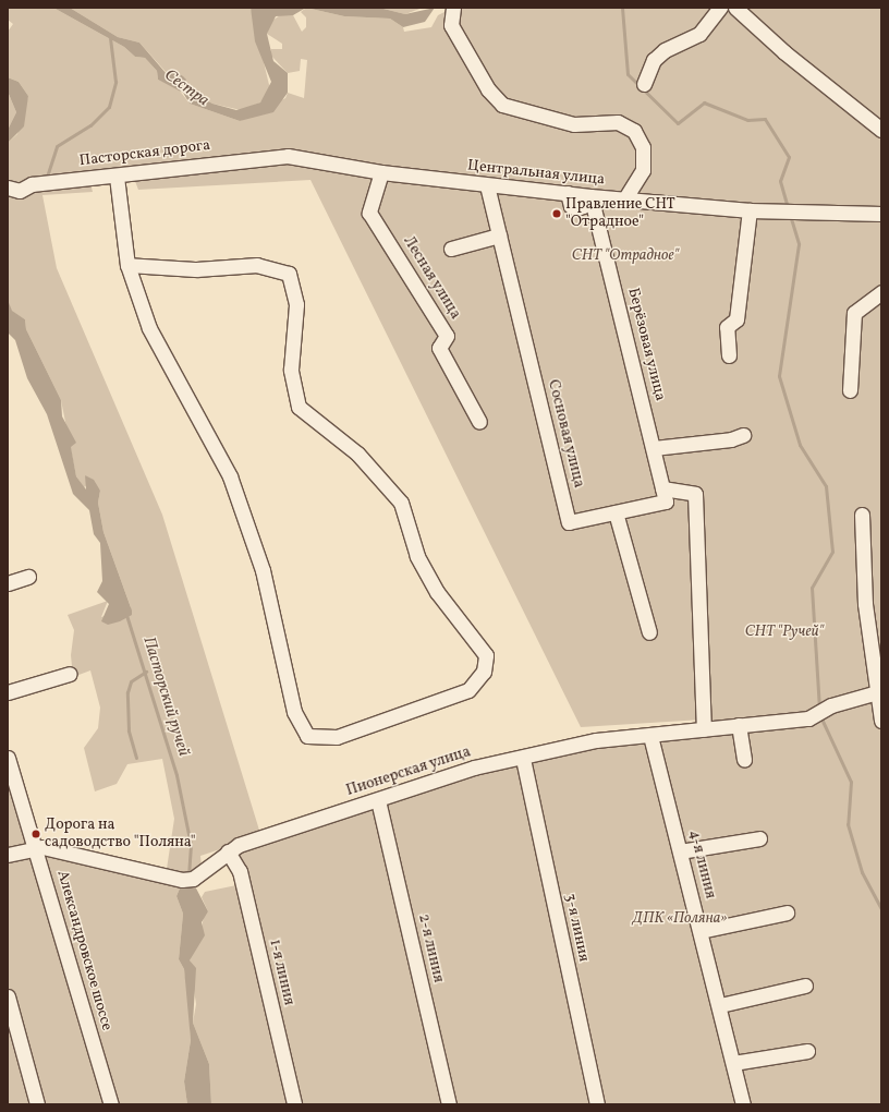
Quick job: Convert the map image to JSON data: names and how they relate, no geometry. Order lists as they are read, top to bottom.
{
  "streets": {
    "street": [
      "Пасторская дорога",
      "Центральная улица",
      "Лесная улица",
      "Берёзовая улица",
      "Сосновая улица",
      "Пионерская улица",
      "4-я линия",
      "3-я линия",
      "2-я линия",
      "Александровское шоссе",
      "1-я линия"
    ]
  },
  "crossings": [
    ["Пасторская дорога", "Центральная улица"],
    ["Центральная улица", "Лесная улица"],
    ["Центральная улица", "Берёзовая улица"],
    ["Центральная улица", "Сосновая улица"],
    ["Пионерская улица", "4-я линия"],
    ["Пионерская улица", "3-я линия"],
    ["Пионерская улица", "2-я линия"],
    ["Пионерская улица", "Александровское шоссе"],
    ["Пионерская улица", "1-я линия"]
  ],
  "water": ["Сестра", "Пасторский ручей"],
  "parks": ["СНТ \"Отрадное\"", "СНТ \"Ручей\"", "ДПК «Поляна»"],
  "places": ["Правление СНТ \"Отрадное\"", "Дорога на садоводство \"Поляна\""]
}
